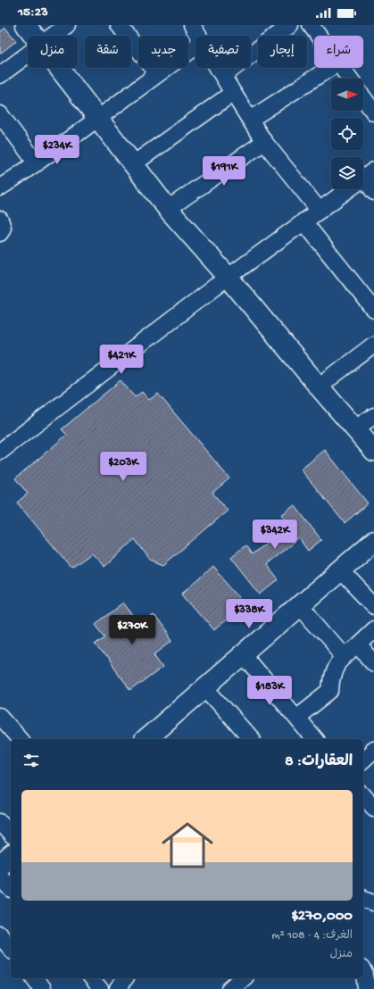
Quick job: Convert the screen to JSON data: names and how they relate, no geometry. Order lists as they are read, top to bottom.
{
  "north": "right",
  "page": {
    "status": "15:23",
    "chip": [
      "شراء",
      "إيجار",
      "تصفية",
      "جديد",
      "شقة",
      "منزل"
    ],
    "price": [
      "$234K",
      "$191K",
      "$421K",
      "$203K",
      "$342K",
      "$338K",
      "$270K",
      "$183K"
    ],
    "heading": "العقارات: 8",
    "list": [
      {
        "name": "$270,000",
        "note": "الغرف: 4 · 108 m² · منزل"
      }
    ]
  }
}
